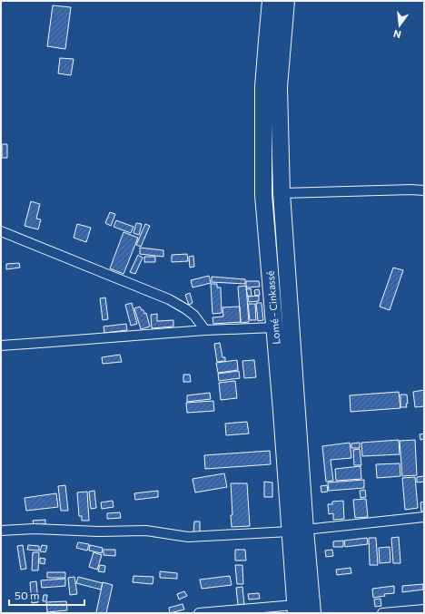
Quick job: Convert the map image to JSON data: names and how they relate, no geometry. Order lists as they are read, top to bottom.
{
  "streets": {
    "highway": ["Lomé - Cinkassé"]
  },
  "scale_bar": "50 m",
  "north": "bottom"
}
